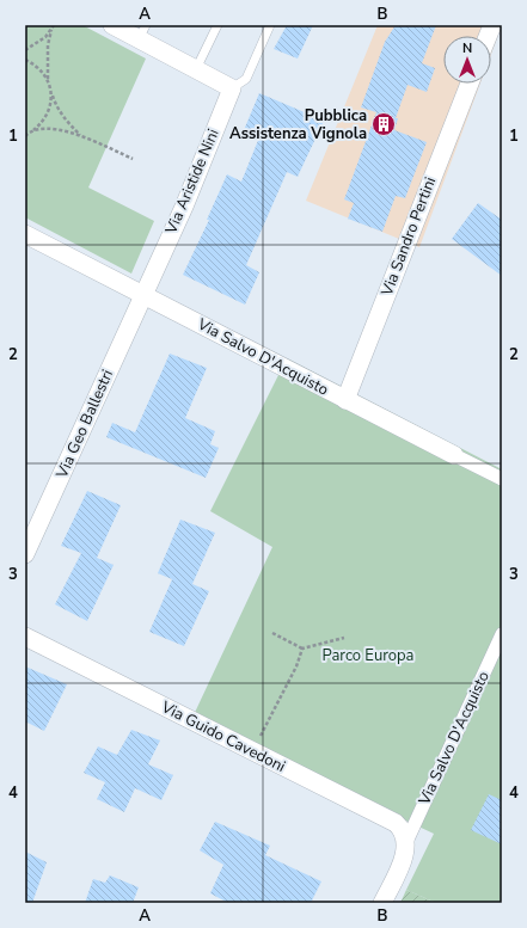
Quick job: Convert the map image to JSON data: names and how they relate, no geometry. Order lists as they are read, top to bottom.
{
  "streets": {
    "street": [
      "Via Aristide Nini",
      "Via Sandro Pertini",
      "Via Salvo D'Acquisto",
      "Via Geo Ballestri",
      "Via Guido Cavedoni"
    ]
  },
  "crossings": [
    ["Via Aristide Nini", "Via Salvo D'Acquisto"],
    ["Via Aristide Nini", "Via Geo Ballestri"],
    ["Via Sandro Pertini", "Via Salvo D'Acquisto"],
    ["Via Salvo D'Acquisto", "Via Geo Ballestri"],
    ["Via Salvo D'Acquisto", "Via Guido Cavedoni"]
  ],
  "parks": ["Parco Europa"],
  "places": {
    "building": ["Pubblica Assistenza Vignola"]
  },
  "north": "top",
  "grid": {
    "columns": ["A", "B"],
    "rows": [
      "1",
      "2",
      "3",
      "4"
    ]
  }
}
